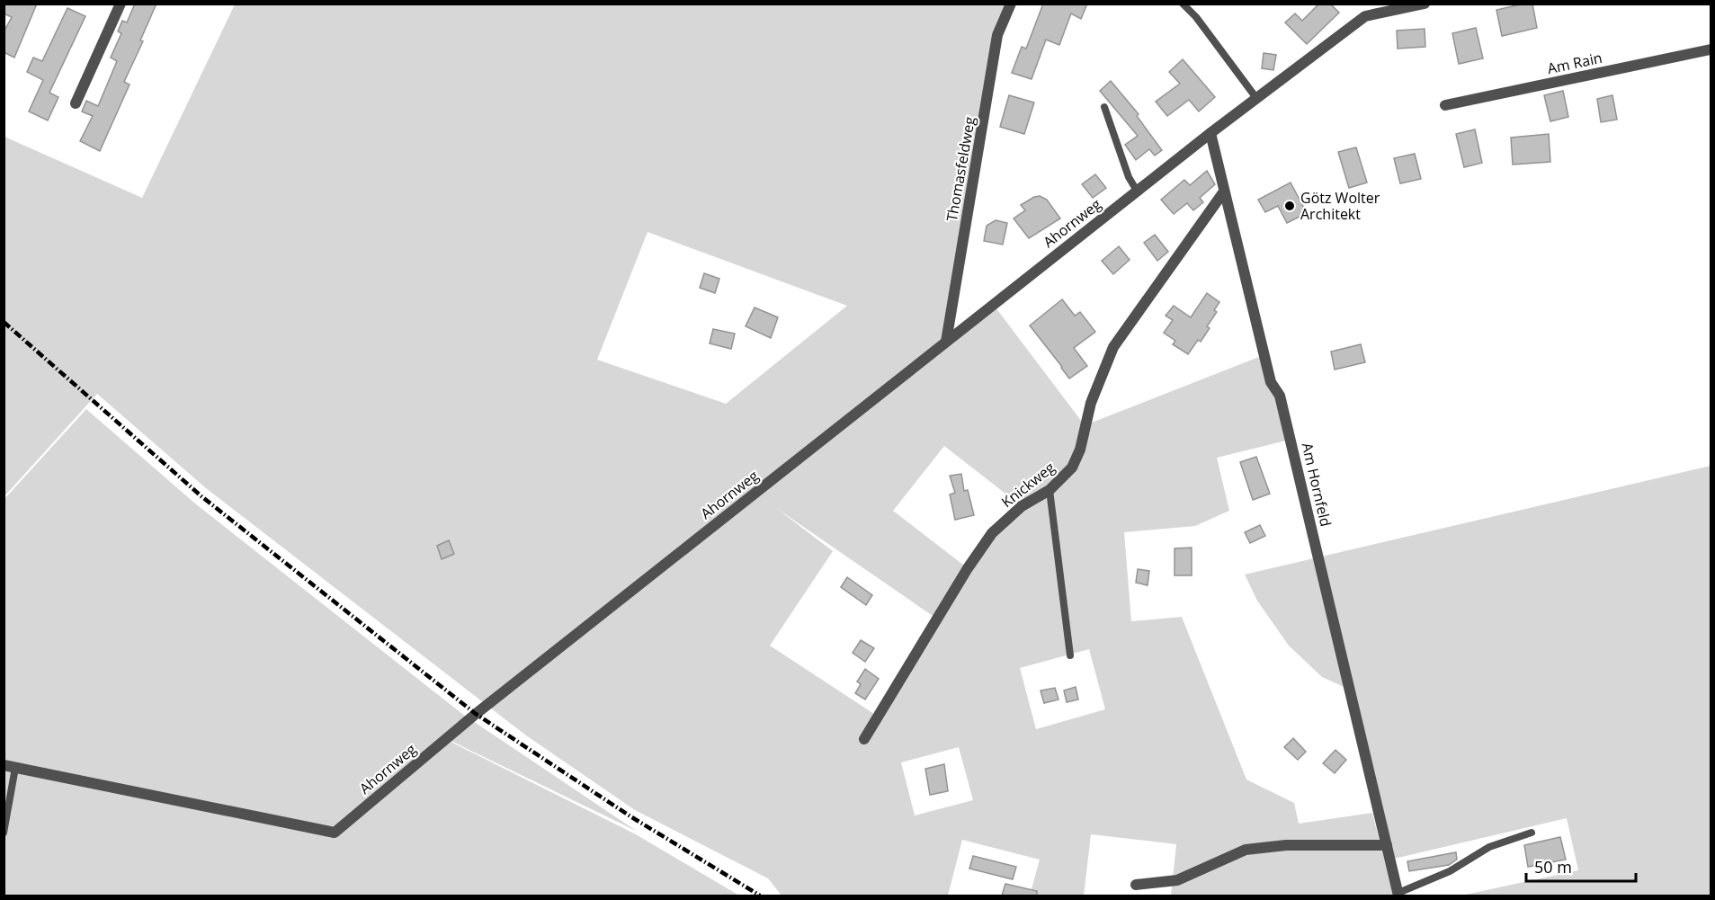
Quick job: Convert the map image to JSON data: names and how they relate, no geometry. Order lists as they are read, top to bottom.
{
  "streets": {
    "street": [
      "Am Rain",
      "Thomasfeldweg",
      "Ahornweg",
      "Knickweg",
      "Am Hornfeld"
    ]
  },
  "crossings": [
    ["Thomasfeldweg", "Ahornweg"],
    ["Ahornweg", "Am Hornfeld"],
    ["Knickweg", "Am Hornfeld"]
  ],
  "places": ["Götz Wolter Architekt"],
  "scale_bar": "50 m"
}
